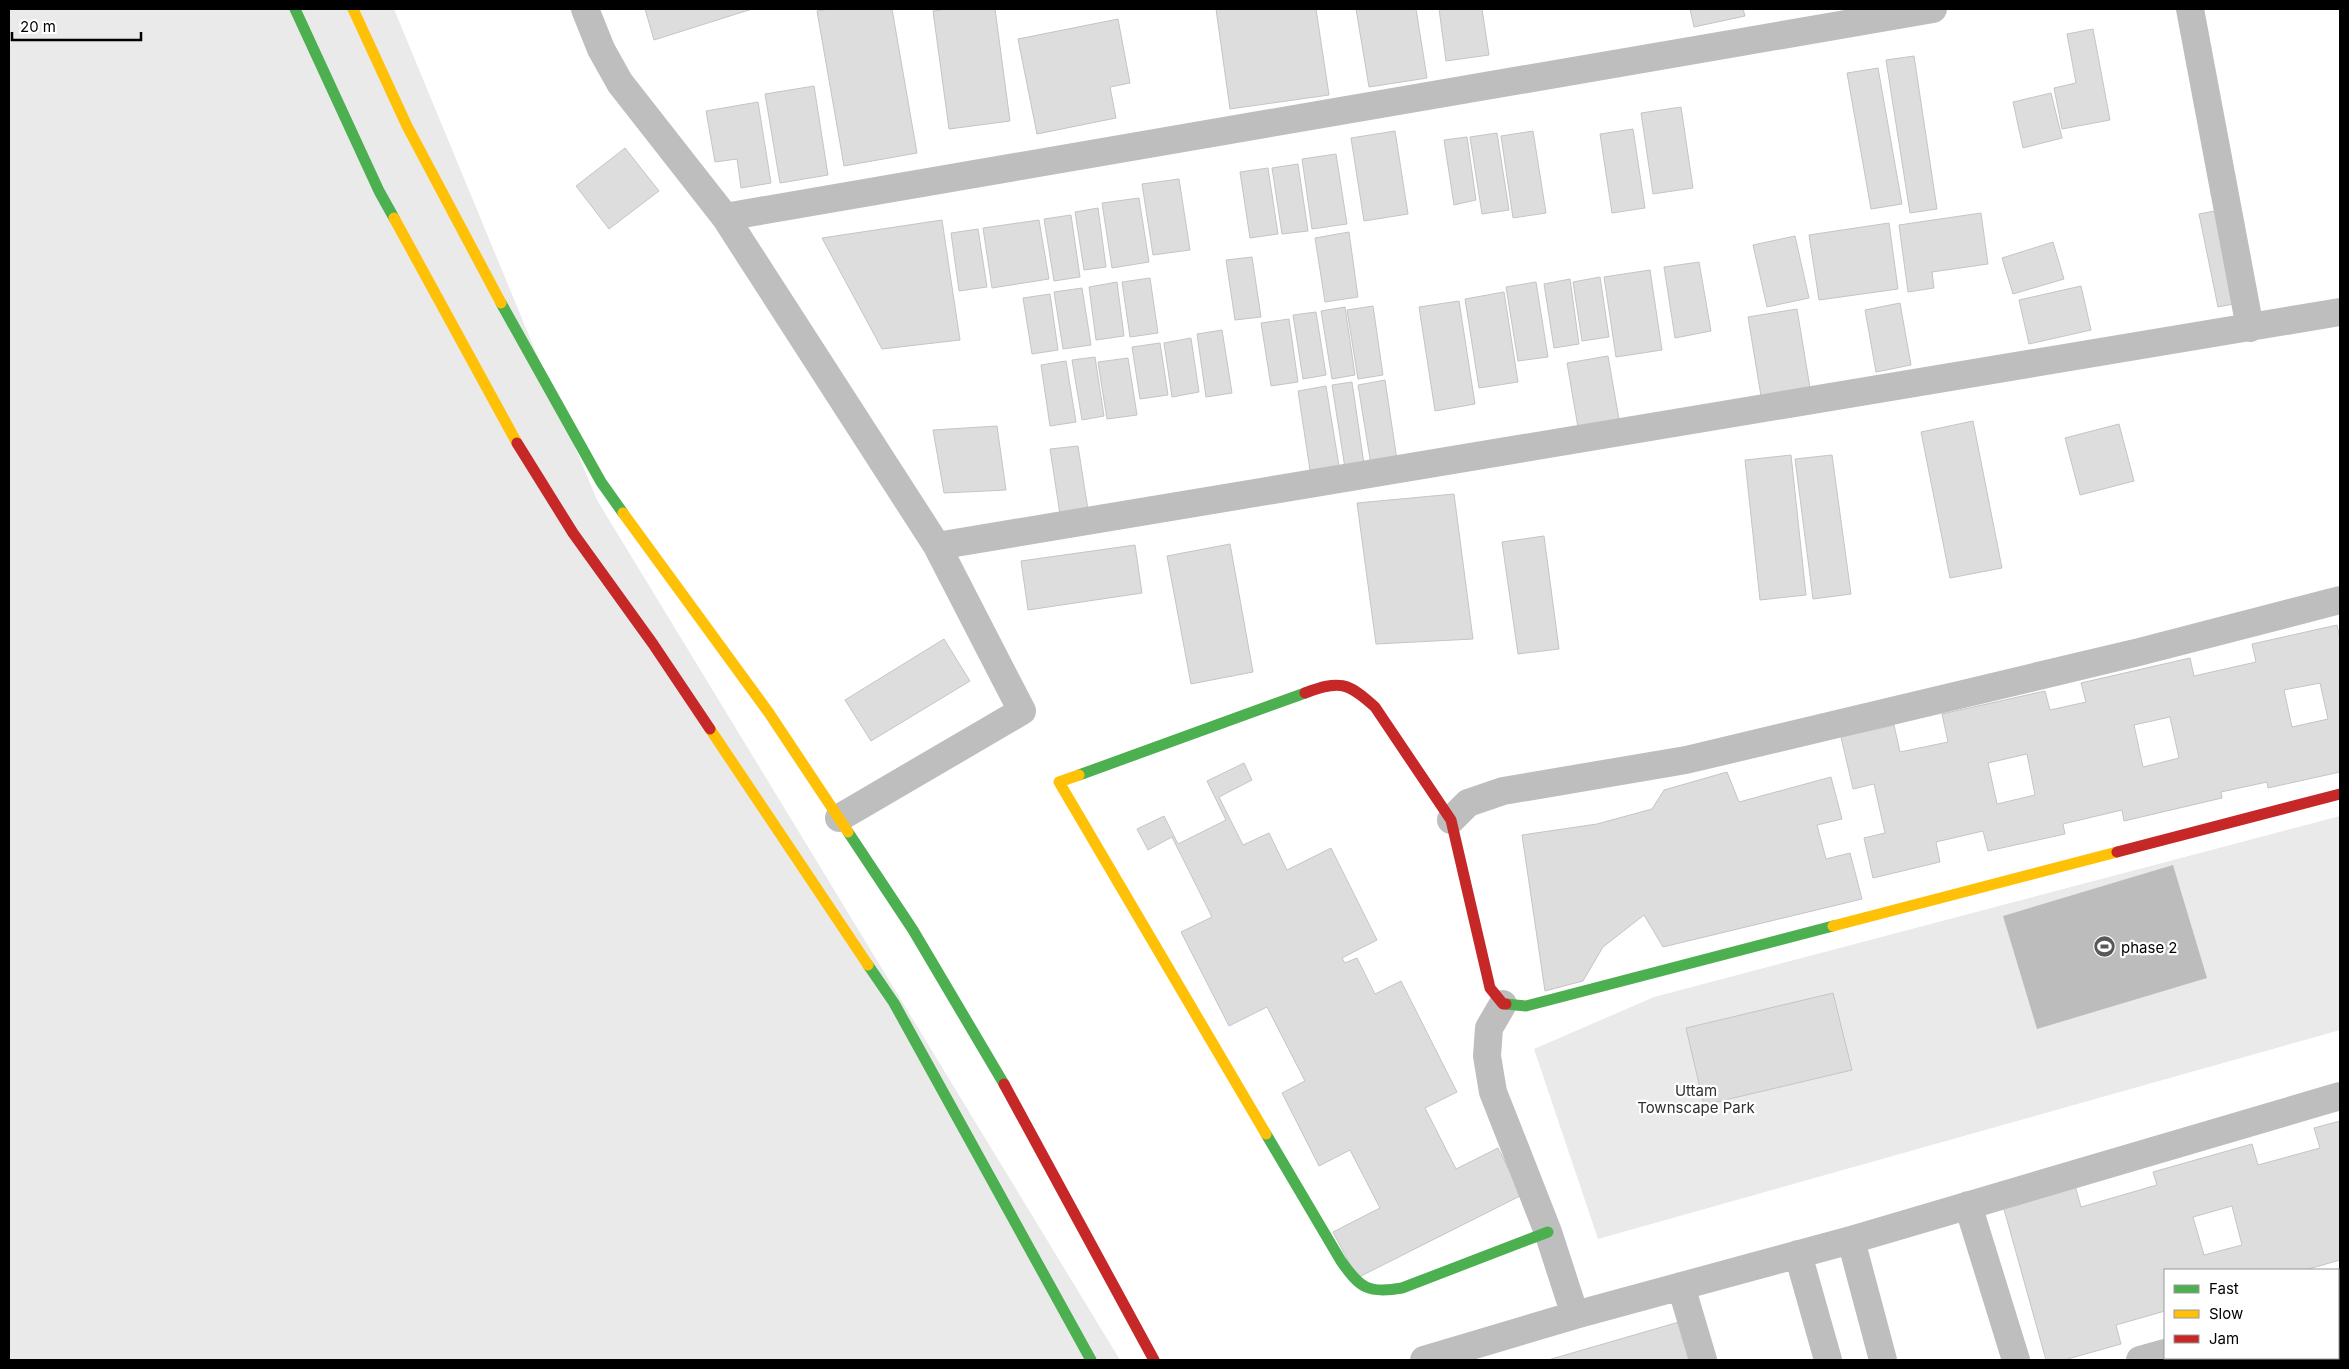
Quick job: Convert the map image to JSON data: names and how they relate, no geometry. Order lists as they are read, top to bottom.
{
  "parks": ["Uttam Townscape Park"],
  "places": {
    "sports": ["phase 2"]
  },
  "legend": ["Fast", "Slow", "Jam"],
  "scale_bar": "20 m"
}
